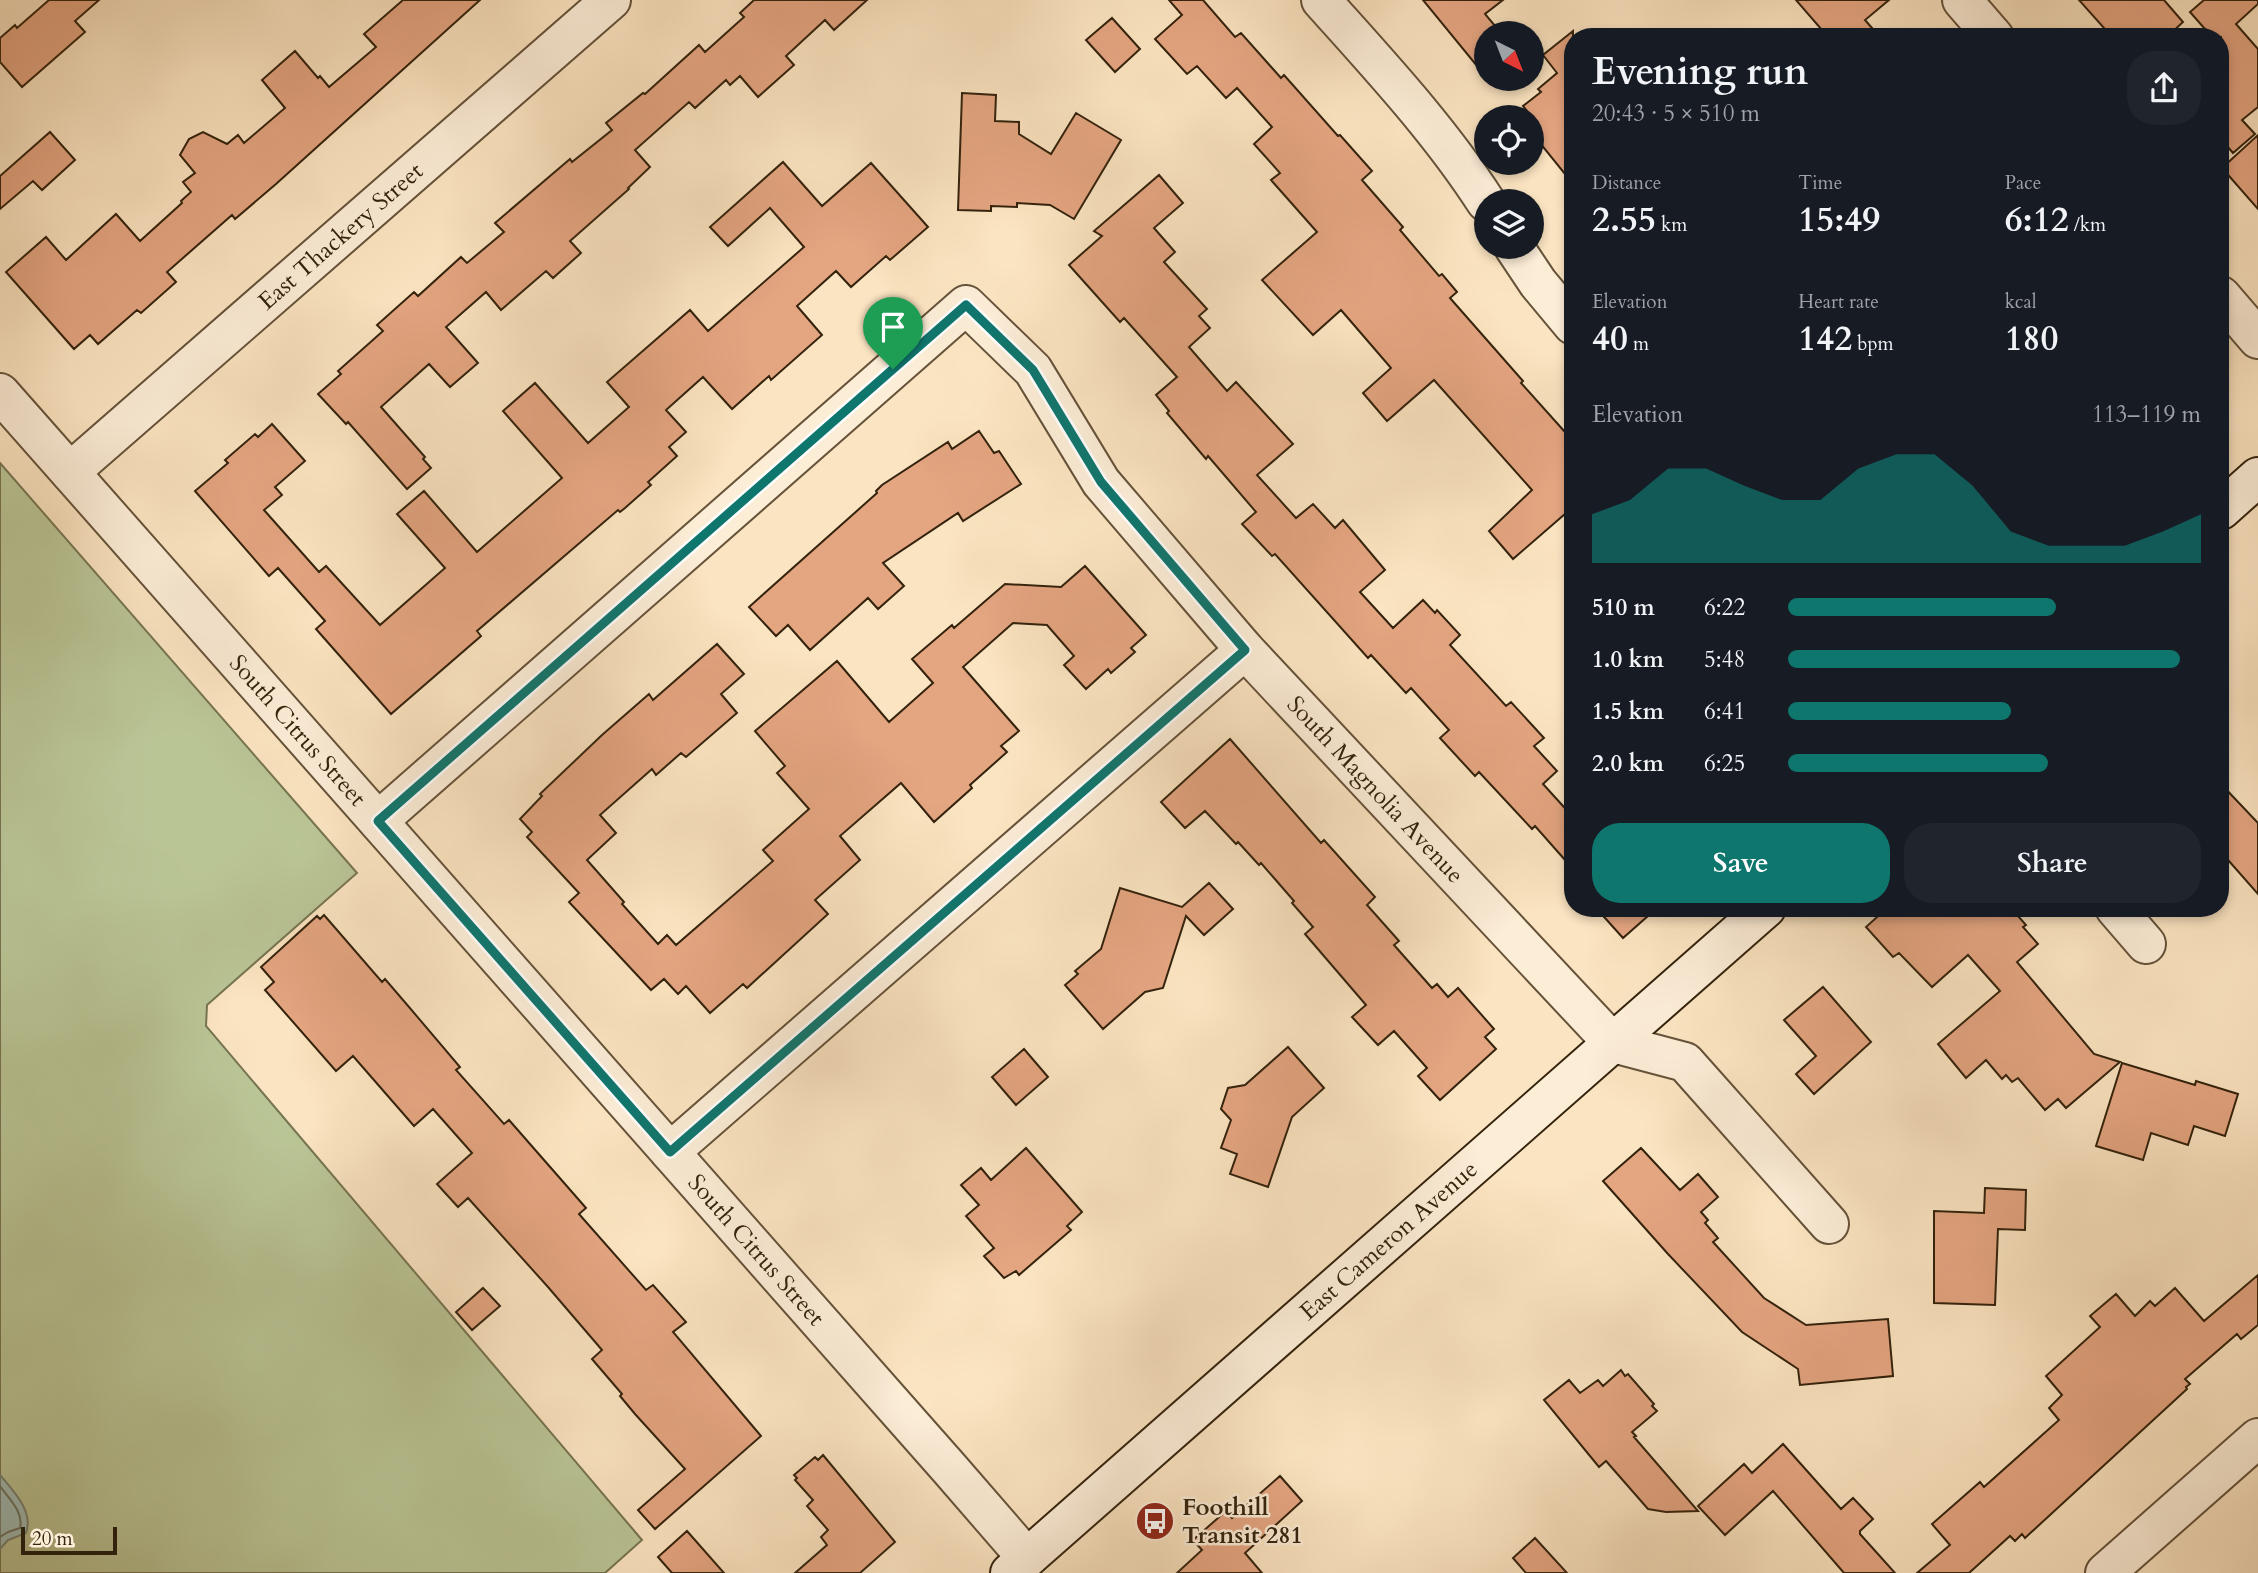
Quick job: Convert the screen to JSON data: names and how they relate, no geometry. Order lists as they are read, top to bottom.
{
  "streets": {
    "street": [
      "East Thackery Street",
      "South Citrus Street",
      "South Magnolia Avenue",
      "East Cameron Avenue"
    ]
  },
  "crossings": [
    ["East Thackery Street", "South Citrus Street"],
    ["South Citrus Street", "South Magnolia Avenue"],
    ["South Citrus Street", "East Cameron Avenue"],
    ["South Magnolia Avenue", "East Cameron Avenue"]
  ],
  "places": {
    "bus stop": ["Foothill Transit 281"]
  },
  "scale_bar": "20 m",
  "north": "bottom right",
  "page": {
    "heading": ["Evening run", "20:43 · 5 × 510 m"],
    "stats": [
      ["Distance", "2.55 km"],
      ["Time", "15:49"],
      ["Pace", "6:12 /km"],
      ["Elevation", "40 m"],
      ["Heart rate", "142 bpm"],
      ["kcal", "180"]
    ],
    "chart": ["Elevation", "113–119 m"],
    "list": [
      {
        "name": "510 m",
        "note": "6:22"
      },
      {
        "name": "1.0 km",
        "note": "5:48"
      },
      {
        "name": "1.5 km",
        "note": "6:41"
      },
      {
        "name": "2.0 km",
        "note": "6:25"
      }
    ],
    "buttons": ["Save", "Share"],
    "scale": "20 m"
  }
}
